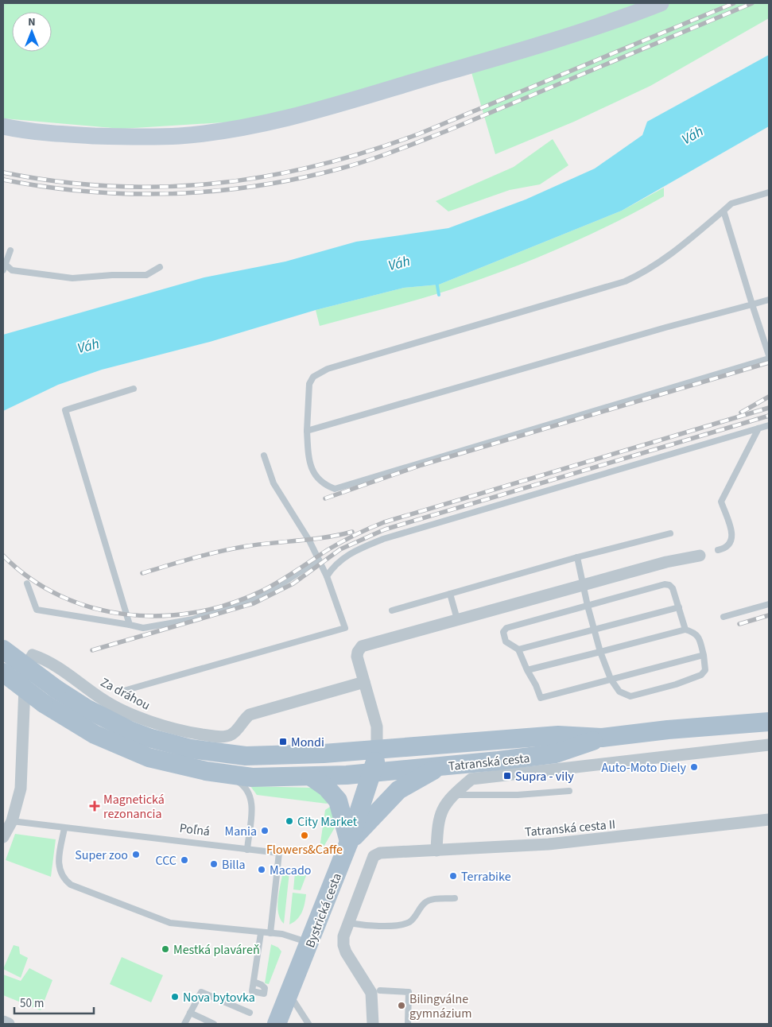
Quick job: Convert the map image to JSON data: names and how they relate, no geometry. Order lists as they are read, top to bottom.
{
  "streets": {
    "main road": ["Tatranská cesta", "Bystrická cesta"],
    "street": ["Za dráhou", "Tatranská cesta II"],
    "lane": ["Poľná"]
  },
  "crossings": [
    ["Za dráhou", "Poľná"],
    ["Tatranská cesta", "Bystrická cesta"]
  ],
  "water": ["Váh"],
  "places": {
    "transit": ["Mondi", "Supra - vily"],
    "other": [
      "Auto-Moto Diely",
      "City Market",
      "Mania",
      "Flowers&Caffe",
      "Super zoo",
      "CCC",
      "Billa",
      "Macado",
      "Terrabike",
      "Mestká plaváreň",
      "Nova bytovka",
      "Bilingválne gymnázium"
    ],
    "health": ["Magnetická rezonancia"]
  },
  "scale_bar": "50 m",
  "north": "top"
}
